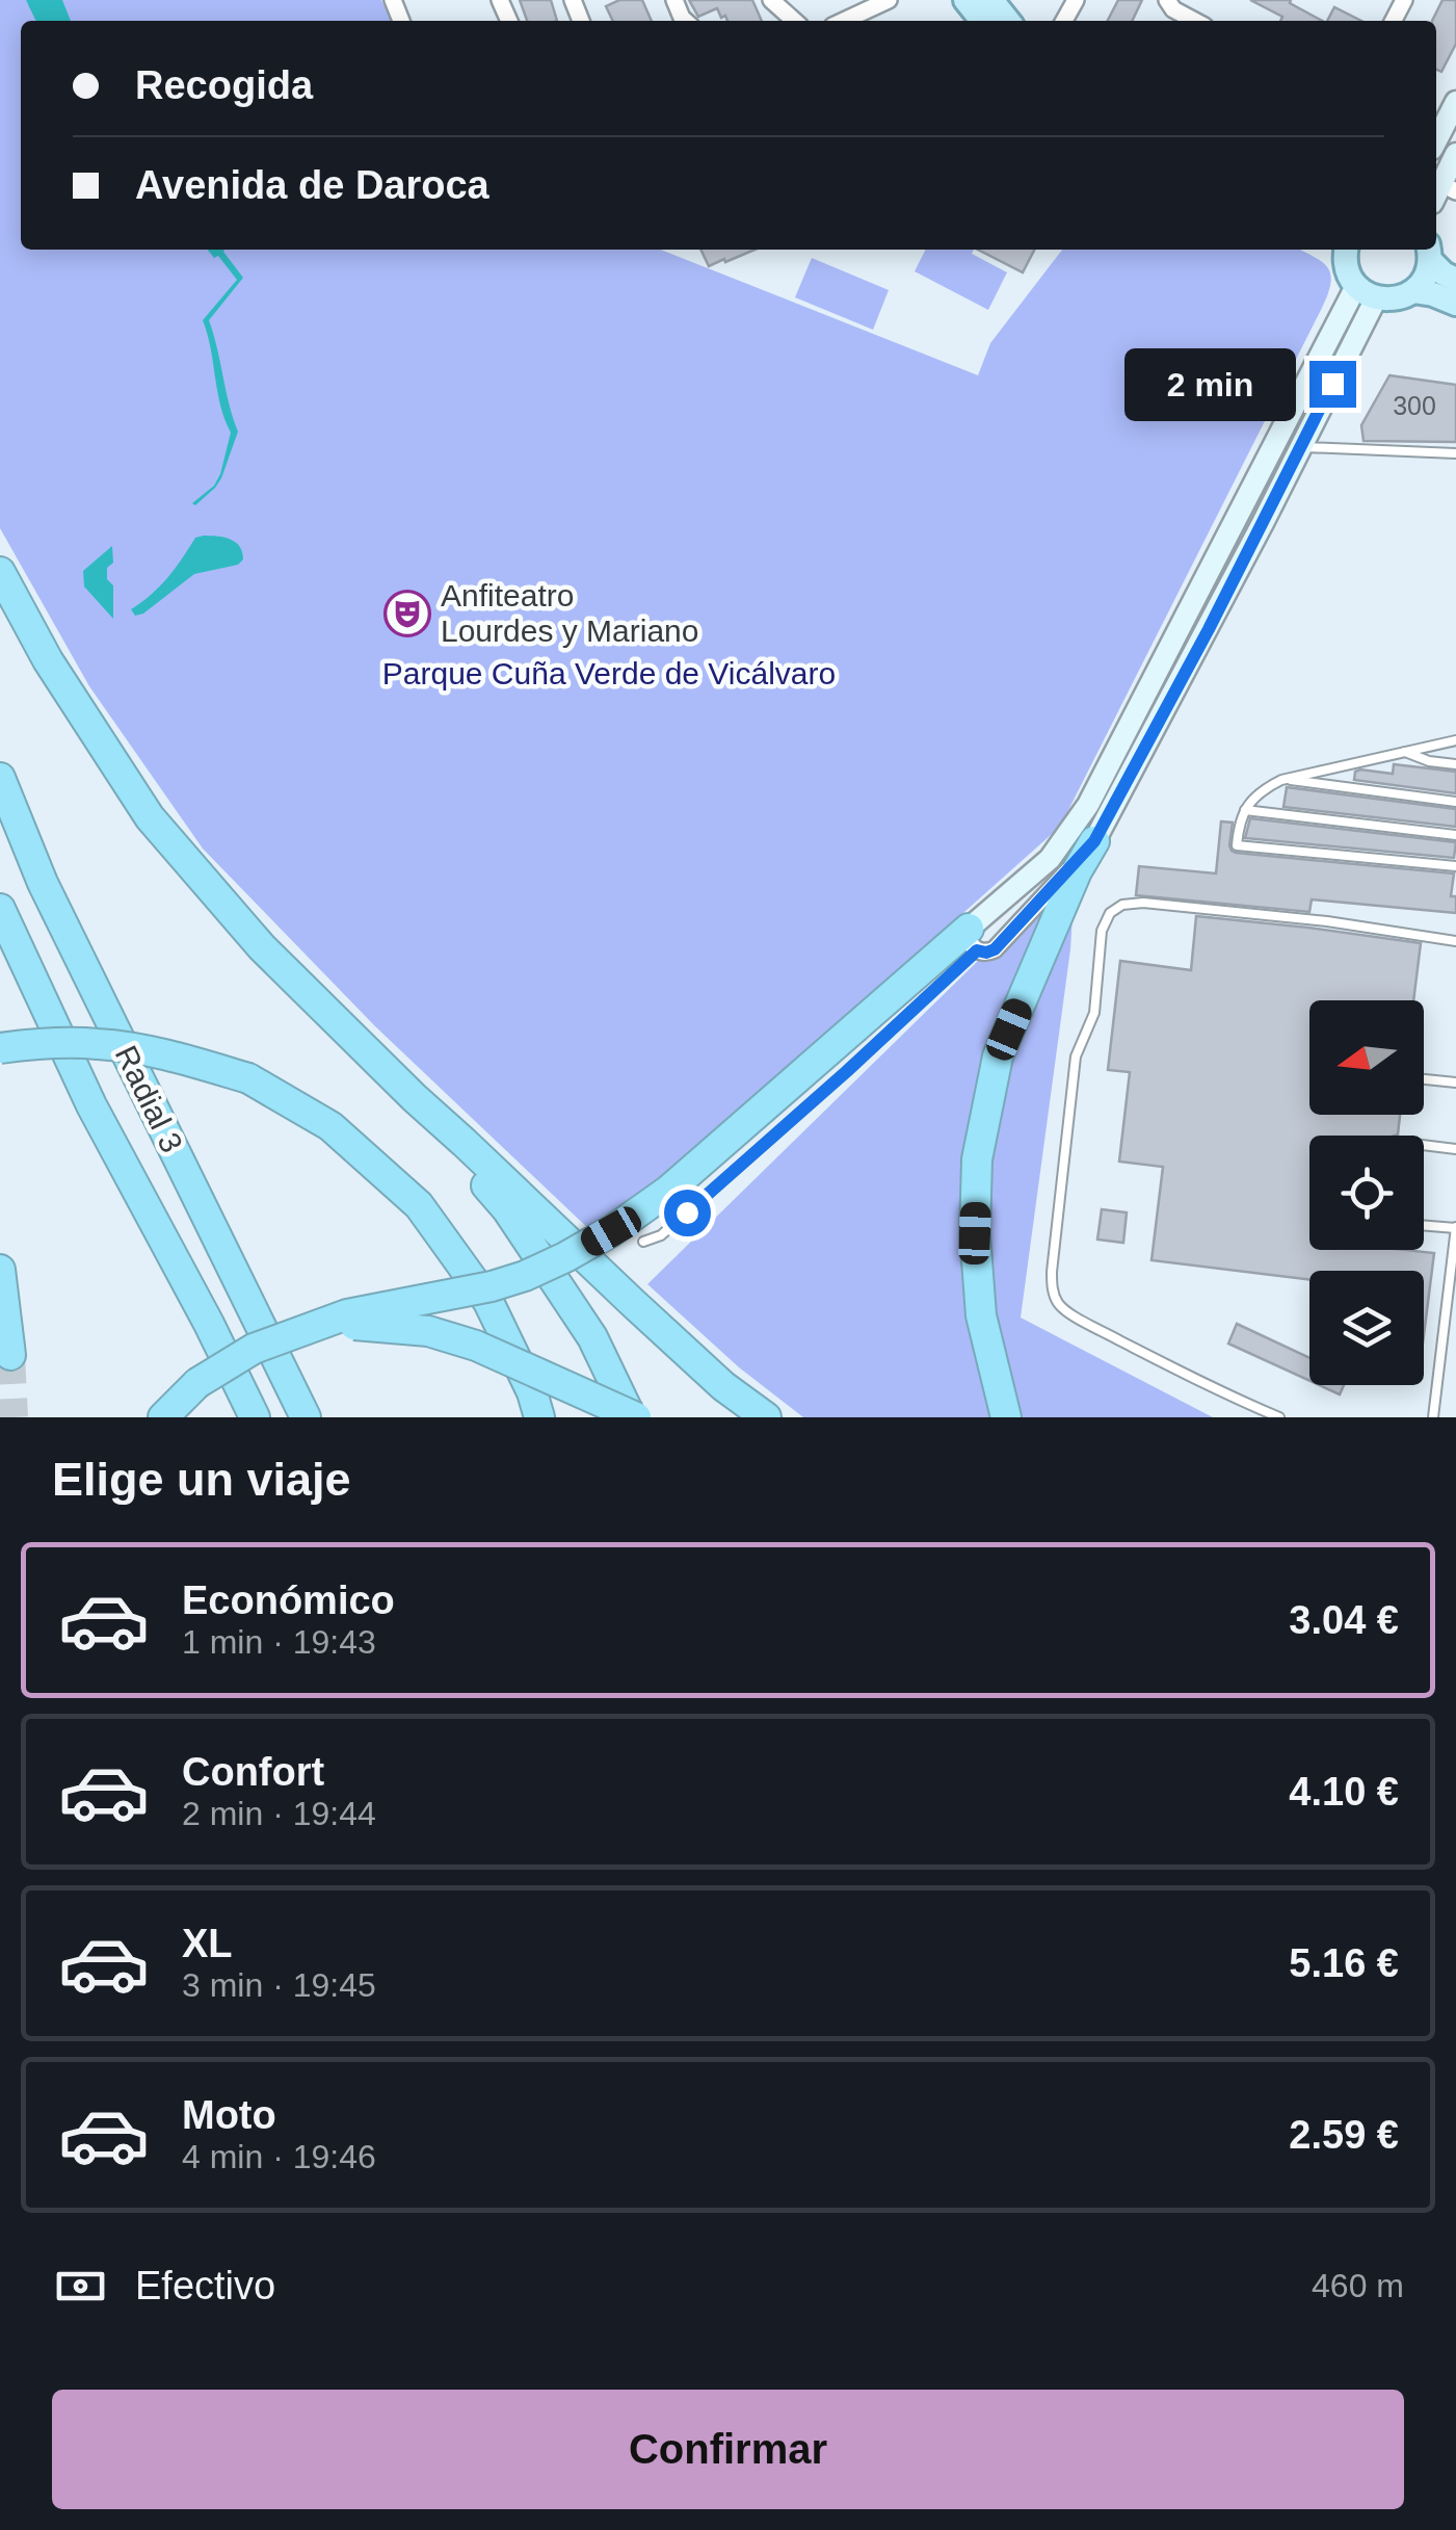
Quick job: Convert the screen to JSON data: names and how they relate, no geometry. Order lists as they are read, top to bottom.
{
  "streets": {
    "highway": ["Radial 3"]
  },
  "parks": ["Parque Cuña Verde de Vicálvaro"],
  "places": {
    "theatre": ["Anfiteatro Lourdes y Mariano"]
  },
  "house_numbers": ["300"],
  "north": "left",
  "page": {
    "banner": ["Recogida", "Avenida de Daroca"],
    "bubble": "2 min",
    "heading": "Elige un viaje",
    "list": [
      {
        "name": "Económico",
        "note": "1 min · 19:43",
        "value": "3.04 €"
      },
      {
        "name": "Confort",
        "note": "2 min · 19:44",
        "value": "4.10 €"
      },
      {
        "name": "XL",
        "note": "3 min · 19:45",
        "value": "5.16 €"
      },
      {
        "name": "Moto",
        "note": "4 min · 19:46",
        "value": "2.59 €"
      }
    ],
    "pay": ["Efectivo", "460 m"],
    "buttons": "Confirmar"
  }
}
